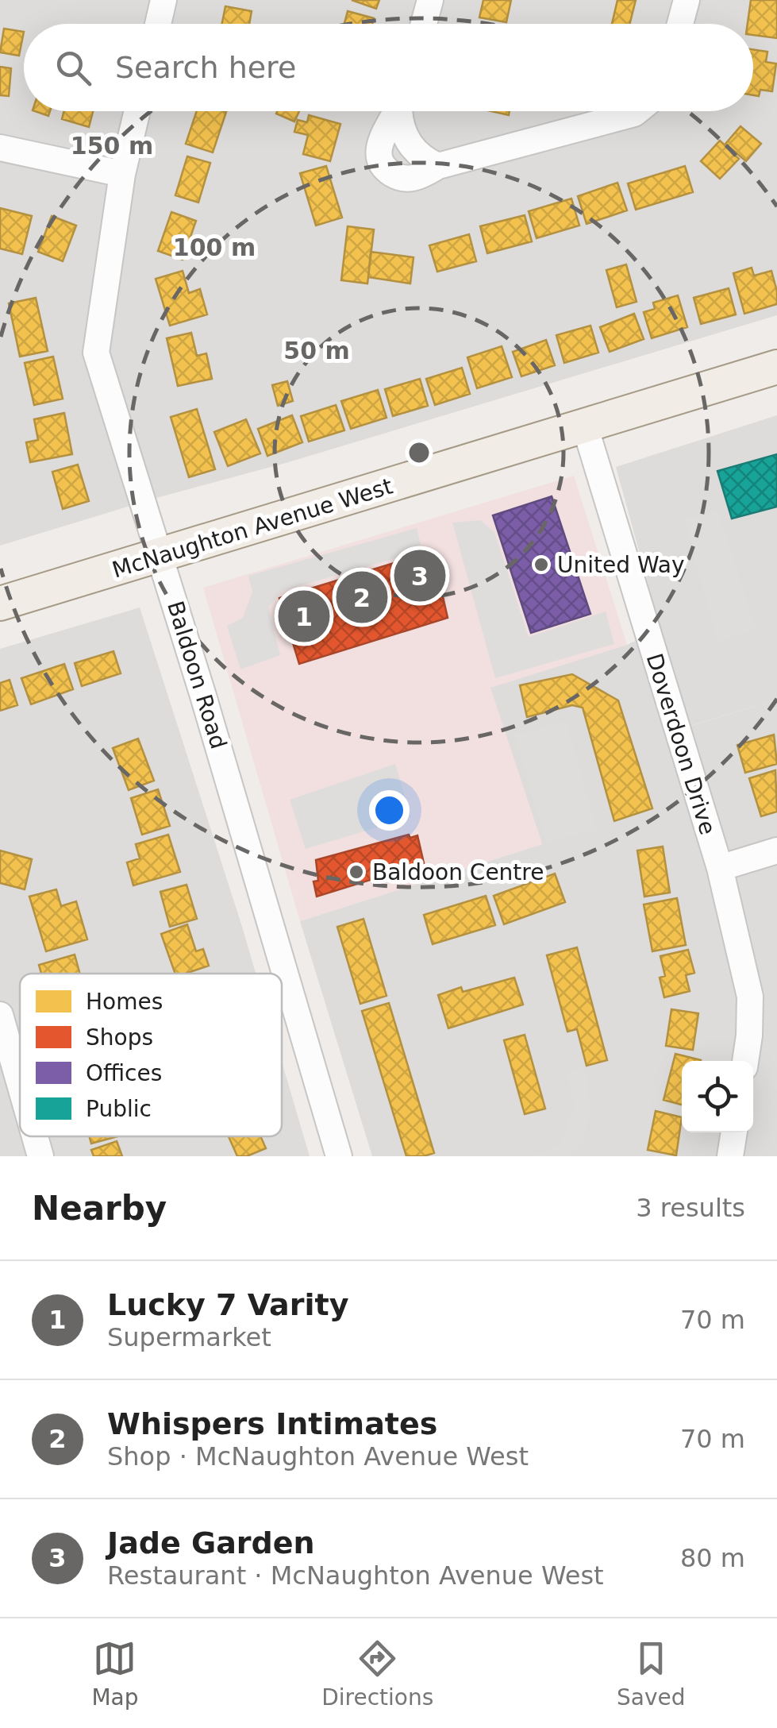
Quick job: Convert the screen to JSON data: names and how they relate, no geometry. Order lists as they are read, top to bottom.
{
  "streets": {
    "main road": ["McNaughton Avenue West"],
    "street": ["Baldoon Road", "Doverdoon Drive"]
  },
  "crossings": [
    ["McNaughton Avenue West", "Baldoon Road"],
    ["McNaughton Avenue West", "Doverdoon Drive"]
  ],
  "places": ["United Way", "Baldoon Centre"],
  "legend": [
    "Homes",
    "Shops",
    "Offices",
    "Public"
  ],
  "page": {
    "search": "Search here",
    "pins": ["3", "2", "1"],
    "heading": ["Nearby", "3 results"],
    "list": [
      {
        "mark": "1",
        "name": "Lucky 7 Varity",
        "note": "Supermarket",
        "value": "70 m"
      },
      {
        "mark": "2",
        "name": "Whispers Intimates",
        "note": "Shop · McNaughton Avenue West",
        "value": "70 m"
      },
      {
        "mark": "3",
        "name": "Jade Garden",
        "note": "Restaurant · McNaughton Avenue West",
        "value": "80 m"
      }
    ],
    "nav": ["Map", "Directions", "Saved"]
  },
  "rings": ["150 m", "100 m", "50 m"]
}
